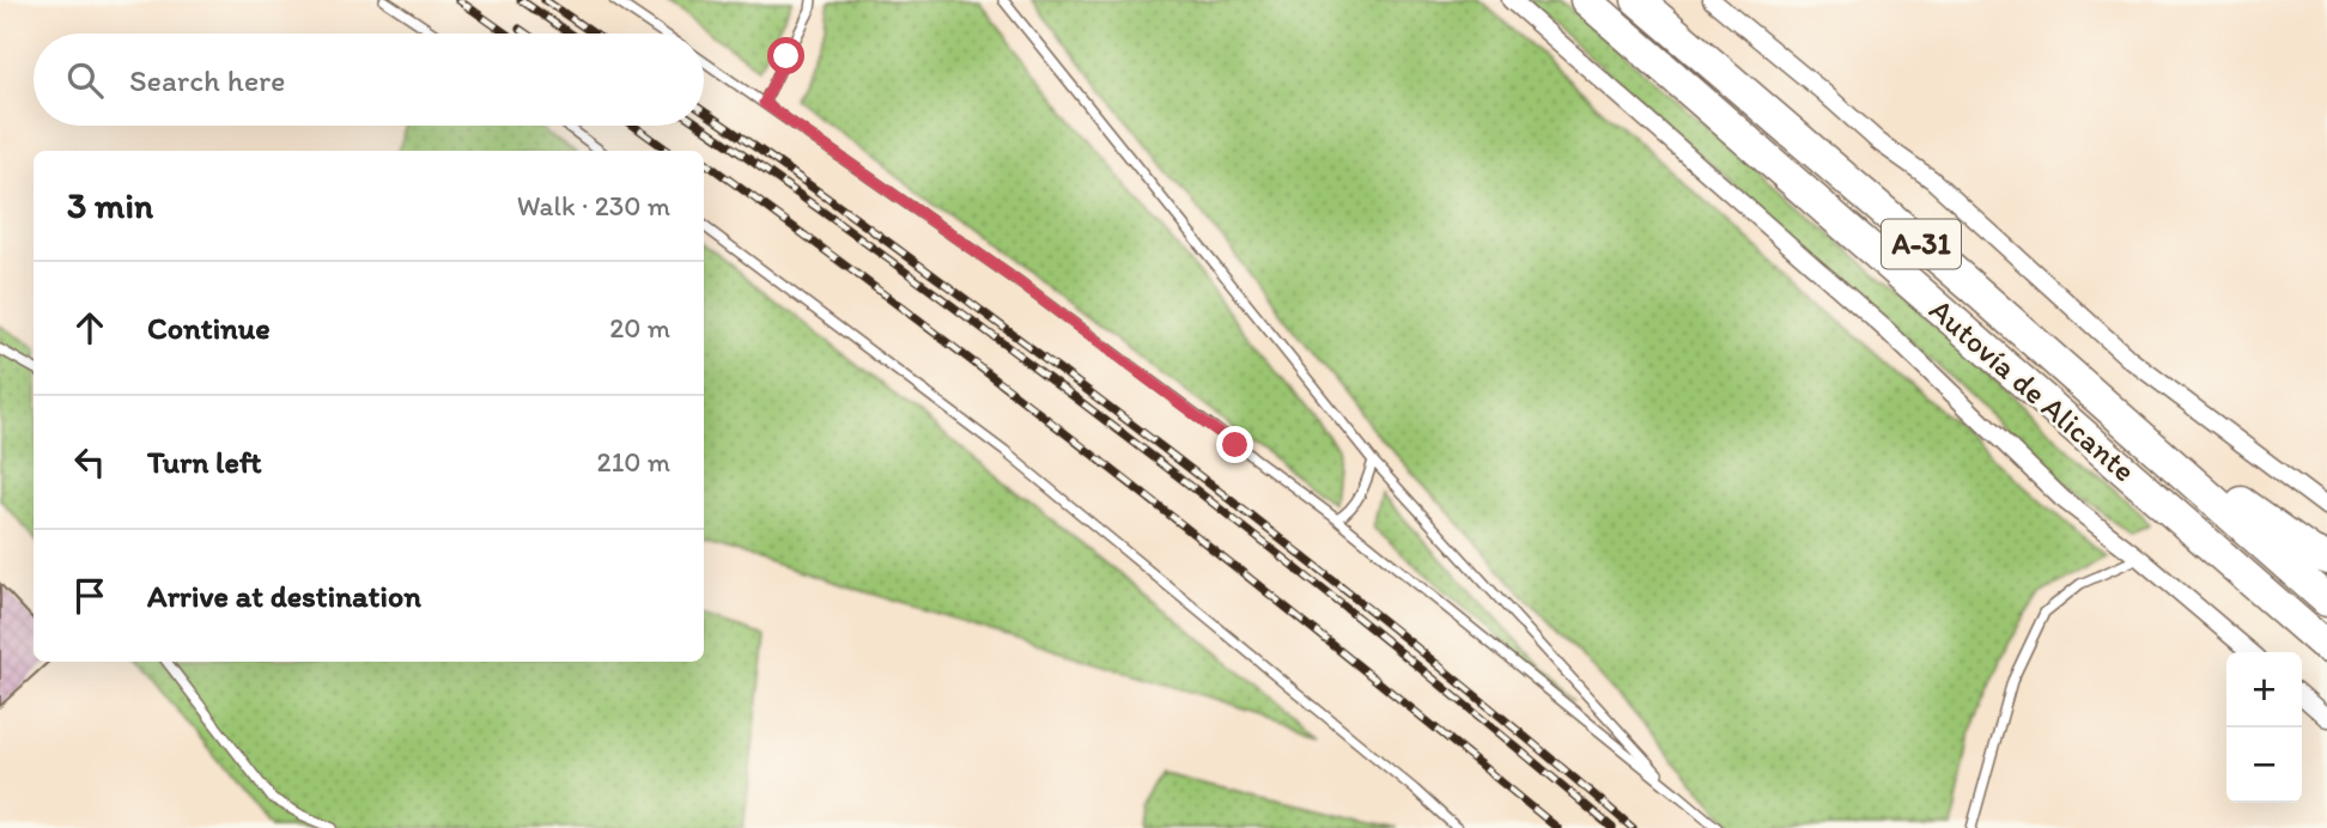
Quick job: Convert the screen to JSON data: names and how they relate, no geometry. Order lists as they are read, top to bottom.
{
  "streets": {
    "highway": ["A-31", "Autovía de Alicante"]
  },
  "page": {
    "search": "Search here",
    "heading": ["3 min", "Walk · 230 m"],
    "list": [
      ["Continue", "20 m"],
      ["Turn left", "210 m"],
      "Arrive at destination"
    ],
    "map_buttons": ["+", "−"]
  }
}
